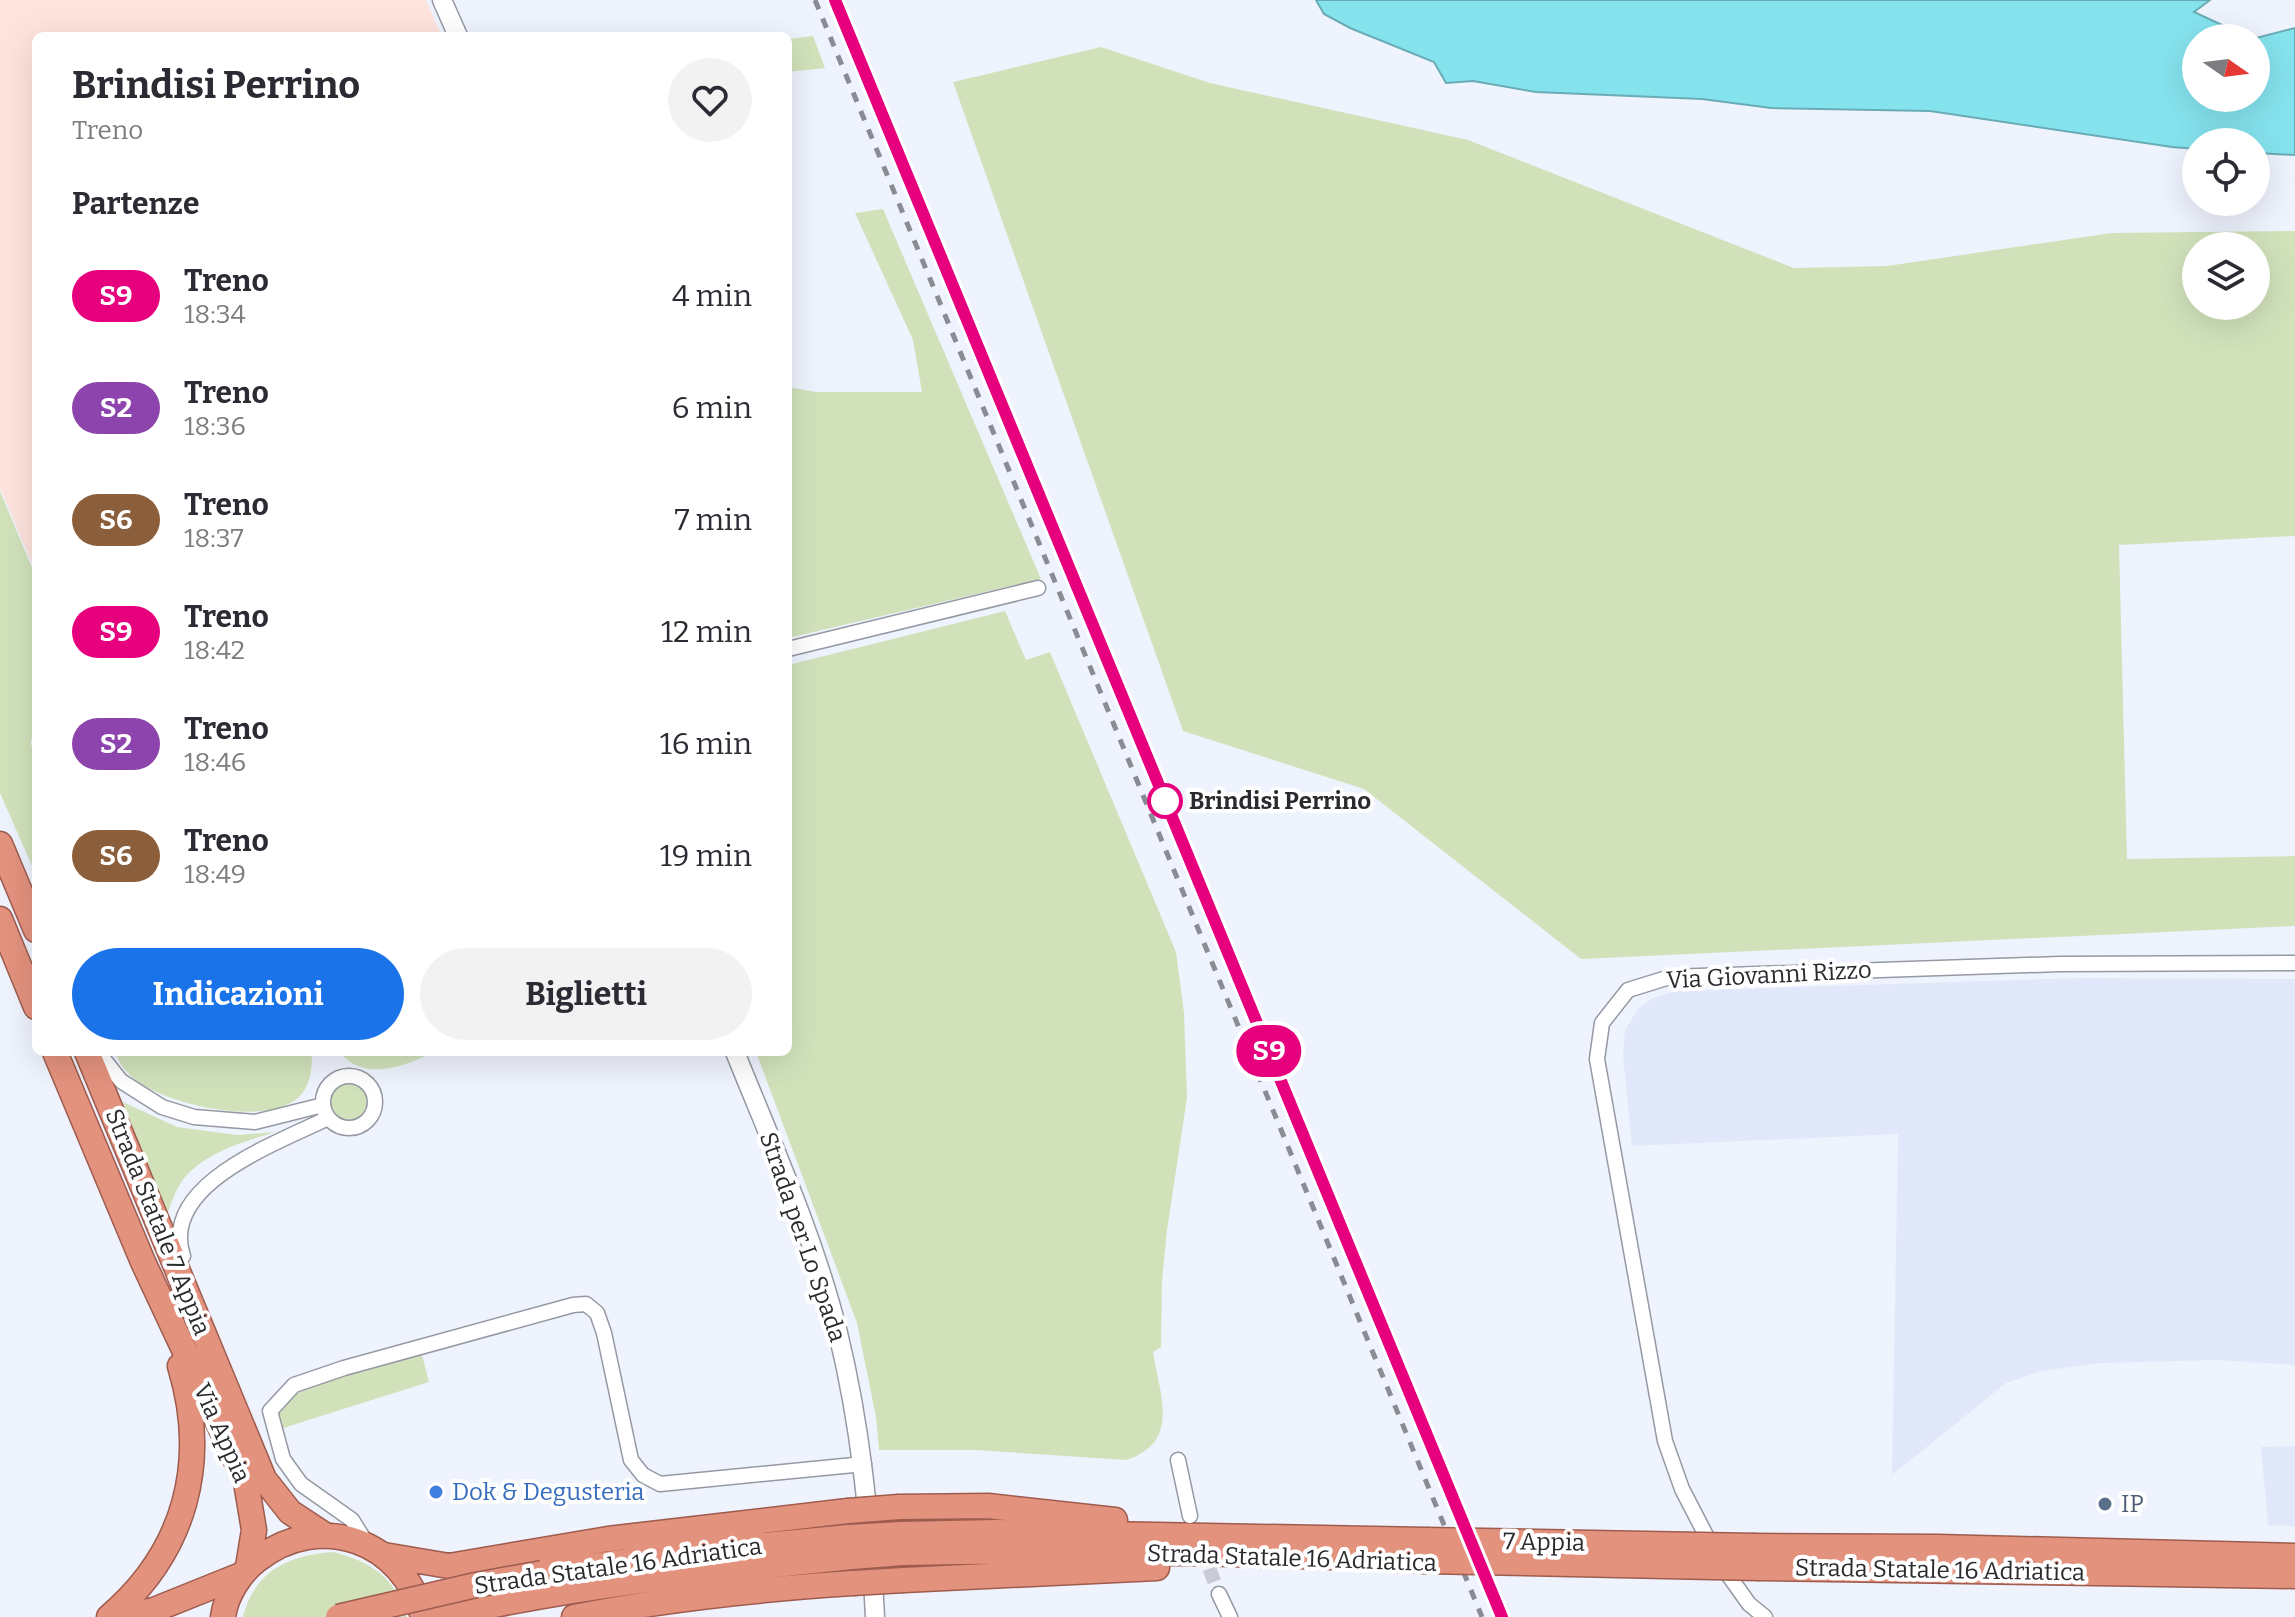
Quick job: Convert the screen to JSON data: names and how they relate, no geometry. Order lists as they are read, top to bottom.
{
  "streets": {
    "highway": [
      "Strada Statale 7 Appia",
      "Via Appia",
      "7 Appia",
      "Strada Statale 16 Adriatica"
    ],
    "street": ["Via Giovanni Rizzo", "Strada per Lo Spada"]
  },
  "crossings": [
    ["Strada Statale 7 Appia", "Via Appia"],
    ["7 Appia", "Strada Statale 16 Adriatica"]
  ],
  "places": ["Brindisi Perrino", "Dok & Degusteria", "IP"],
  "north": "right",
  "page": {
    "on_map": "S9",
    "heading": [
      ["Brindisi Perrino", "Treno"],
      "Partenze"
    ],
    "list": [
      {
        "mark": "S9",
        "name": "Treno",
        "note": "18:34",
        "value": "4 min"
      },
      {
        "mark": "S2",
        "name": "Treno",
        "note": "18:36",
        "value": "6 min"
      },
      {
        "mark": "S6",
        "name": "Treno",
        "note": "18:37",
        "value": "7 min"
      },
      {
        "mark": "S9",
        "name": "Treno",
        "note": "18:42",
        "value": "12 min"
      },
      {
        "mark": "S2",
        "name": "Treno",
        "note": "18:46",
        "value": "16 min"
      },
      {
        "mark": "S6",
        "name": "Treno",
        "note": "18:49",
        "value": "19 min"
      }
    ],
    "buttons": ["Indicazioni", "Biglietti"]
  }
}
